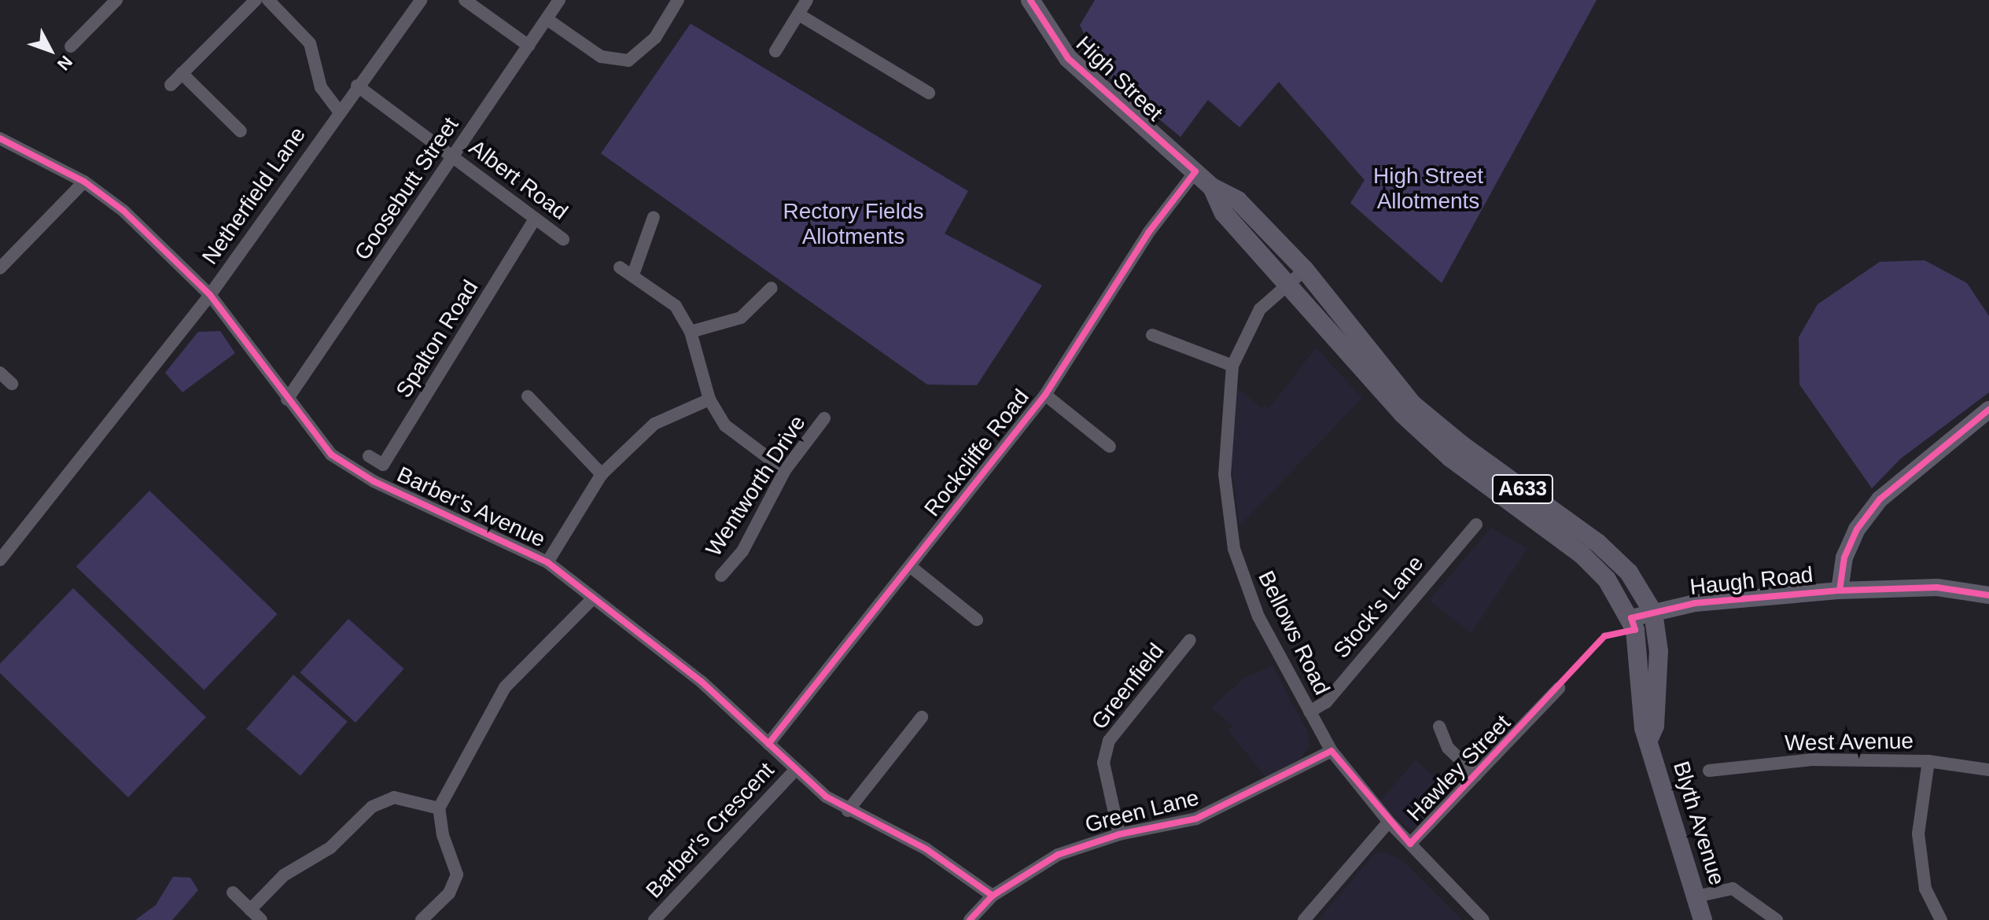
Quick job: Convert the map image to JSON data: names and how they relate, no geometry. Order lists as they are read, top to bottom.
{
  "streets": {
    "main road": ["High Street", "A633", "Blyth Avenue"],
    "street": [
      "Albert Road",
      "Goosebutt Street",
      "Netherfield Lane",
      "Spalton Road",
      "Rockcliffe Road",
      "Wentworth Drive",
      "Barber's Avenue",
      "Haugh Road",
      "Stock's Lane",
      "Bellows Road",
      "Greenfield",
      "West Avenue",
      "Hawley Street",
      "Green Lane",
      "Barber's Crescent"
    ]
  },
  "crossings": [
    ["High Street", "Rockcliffe Road"],
    ["High Street", "Haugh Road"],
    ["High Street", "Bellows Road"],
    ["High Street", "Blyth Avenue"],
    ["Albert Road", "Goosebutt Street"],
    ["Albert Road", "Netherfield Lane"],
    ["Albert Road", "Spalton Road"],
    ["Goosebutt Street", "Barber's Avenue"],
    ["Netherfield Lane", "Barber's Avenue"],
    ["Rockcliffe Road", "Barber's Avenue"],
    ["Barber's Avenue", "Green Lane"],
    ["Barber's Avenue", "Barber's Crescent"],
    ["Stock's Lane", "Bellows Road"],
    ["Bellows Road", "Hawley Street"],
    ["Bellows Road", "Green Lane"],
    ["Greenfield", "Green Lane"]
  ],
  "parks": ["High Street Allotments", "Rectory Fields Allotments"],
  "north": "bottom right"
}
